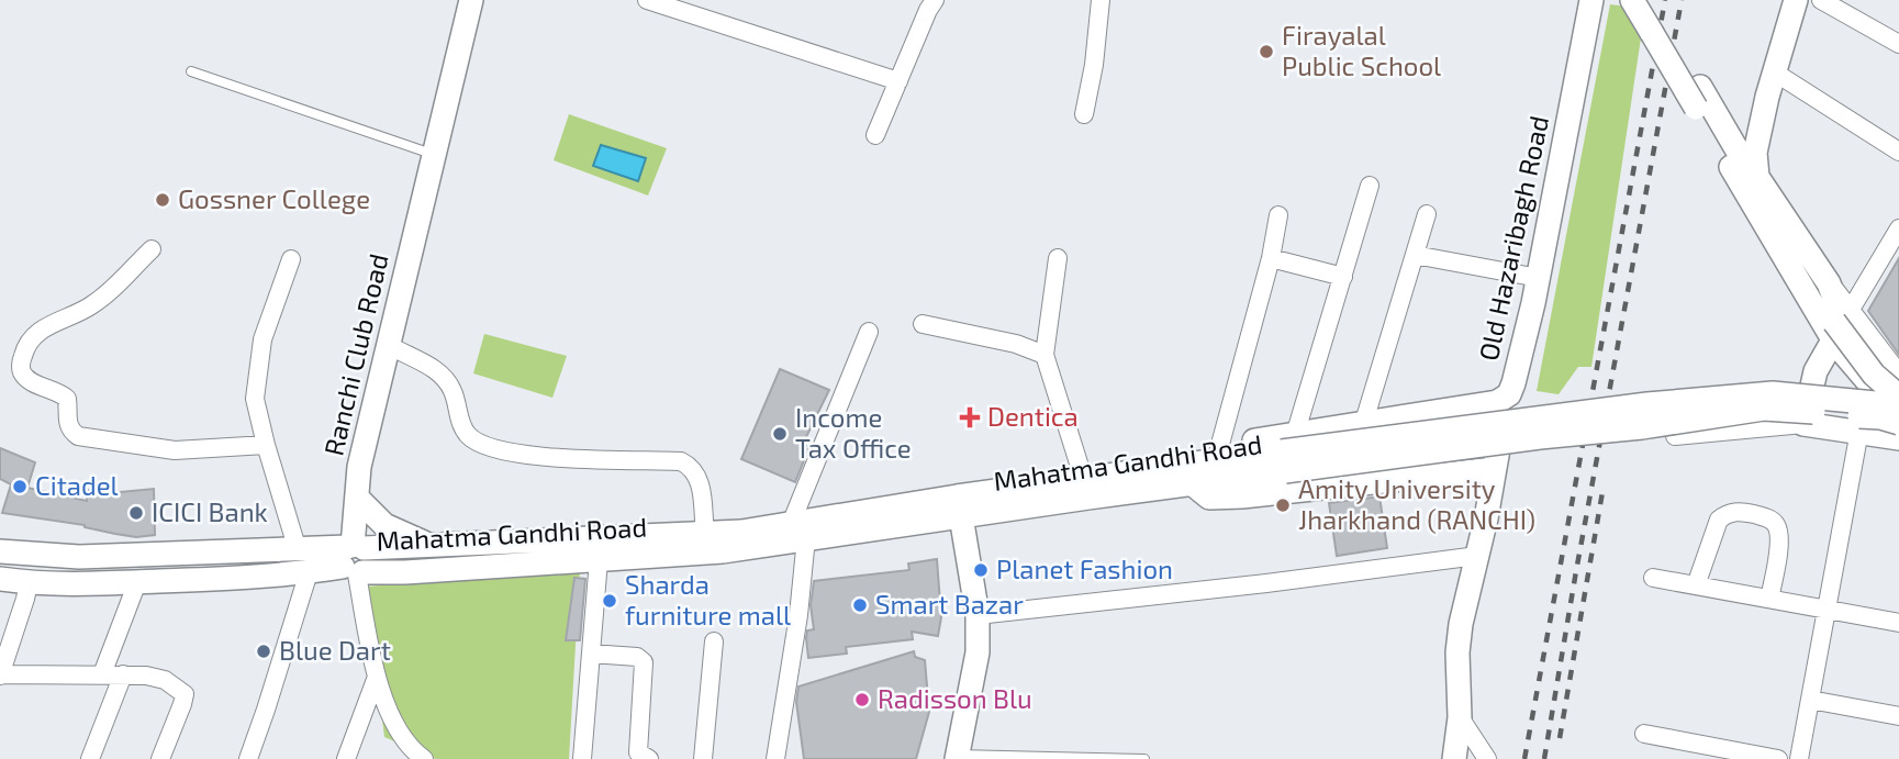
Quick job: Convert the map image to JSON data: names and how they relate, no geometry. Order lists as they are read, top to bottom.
{
  "streets": {
    "main road": ["Old Hazaribagh Road", "Ranchi Club Road", "Mahatma Gandhi Road"]
  },
  "crossings": [
    ["Old Hazaribagh Road", "Mahatma Gandhi Road"],
    ["Ranchi Club Road", "Mahatma Gandhi Road"]
  ],
  "places": {
    "other": [
      "Firayalal Public School",
      "Gossner College",
      "Income Tax Office",
      "Citadel",
      "Amity University Jharkhand (RANCHI)",
      "ICICI Bank",
      "Planet Fashion",
      "Sharda furniture mall",
      "Smart Bazar",
      "Blue Dart",
      "Radisson Blu"
    ],
    "health": ["Dentica"]
  }
}
